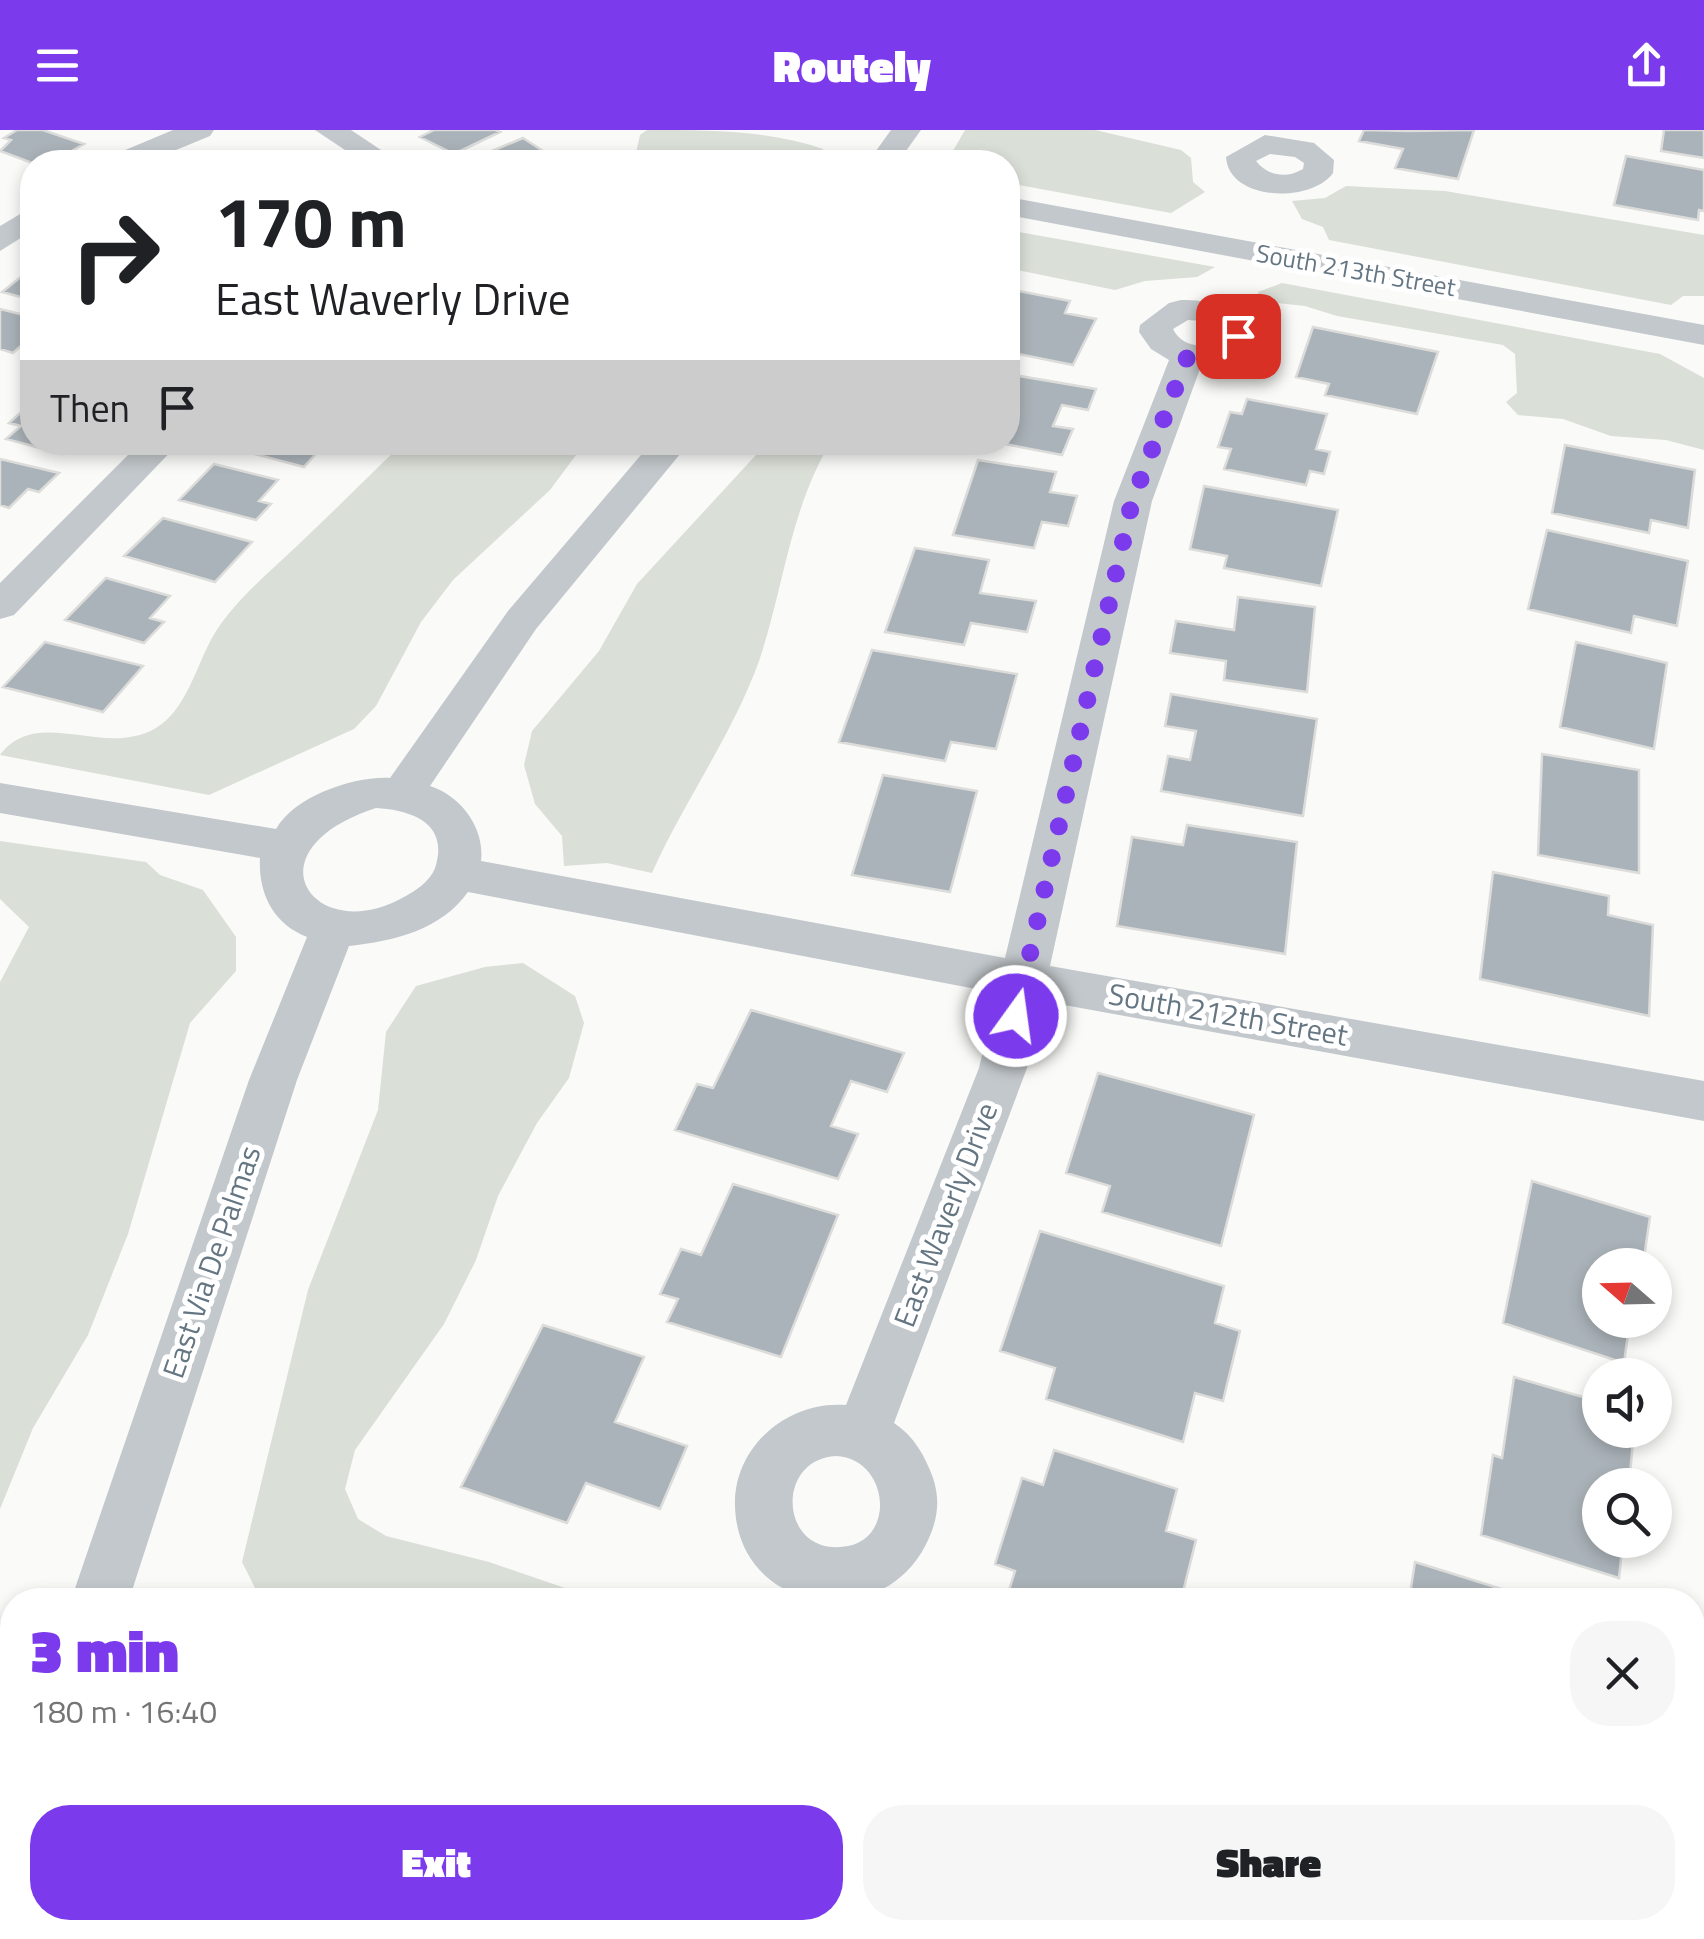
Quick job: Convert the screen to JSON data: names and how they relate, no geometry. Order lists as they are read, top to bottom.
{
  "streets": {
    "street": [
      "South 213th Street",
      "South 212th Street",
      "East Waverly Drive",
      "East Via De Palmas"
    ]
  },
  "crossings": [
    ["South 212th Street", "East Waverly Drive"],
    ["South 212th Street", "East Via De Palmas"]
  ],
  "north": "left",
  "page": {
    "header": "Routely",
    "turn": ["170 m", "East Waverly Drive"],
    "then": "Then",
    "heading": ["3 min", "180 m · 16:40"],
    "buttons": ["Exit", "Share"]
  }
}
